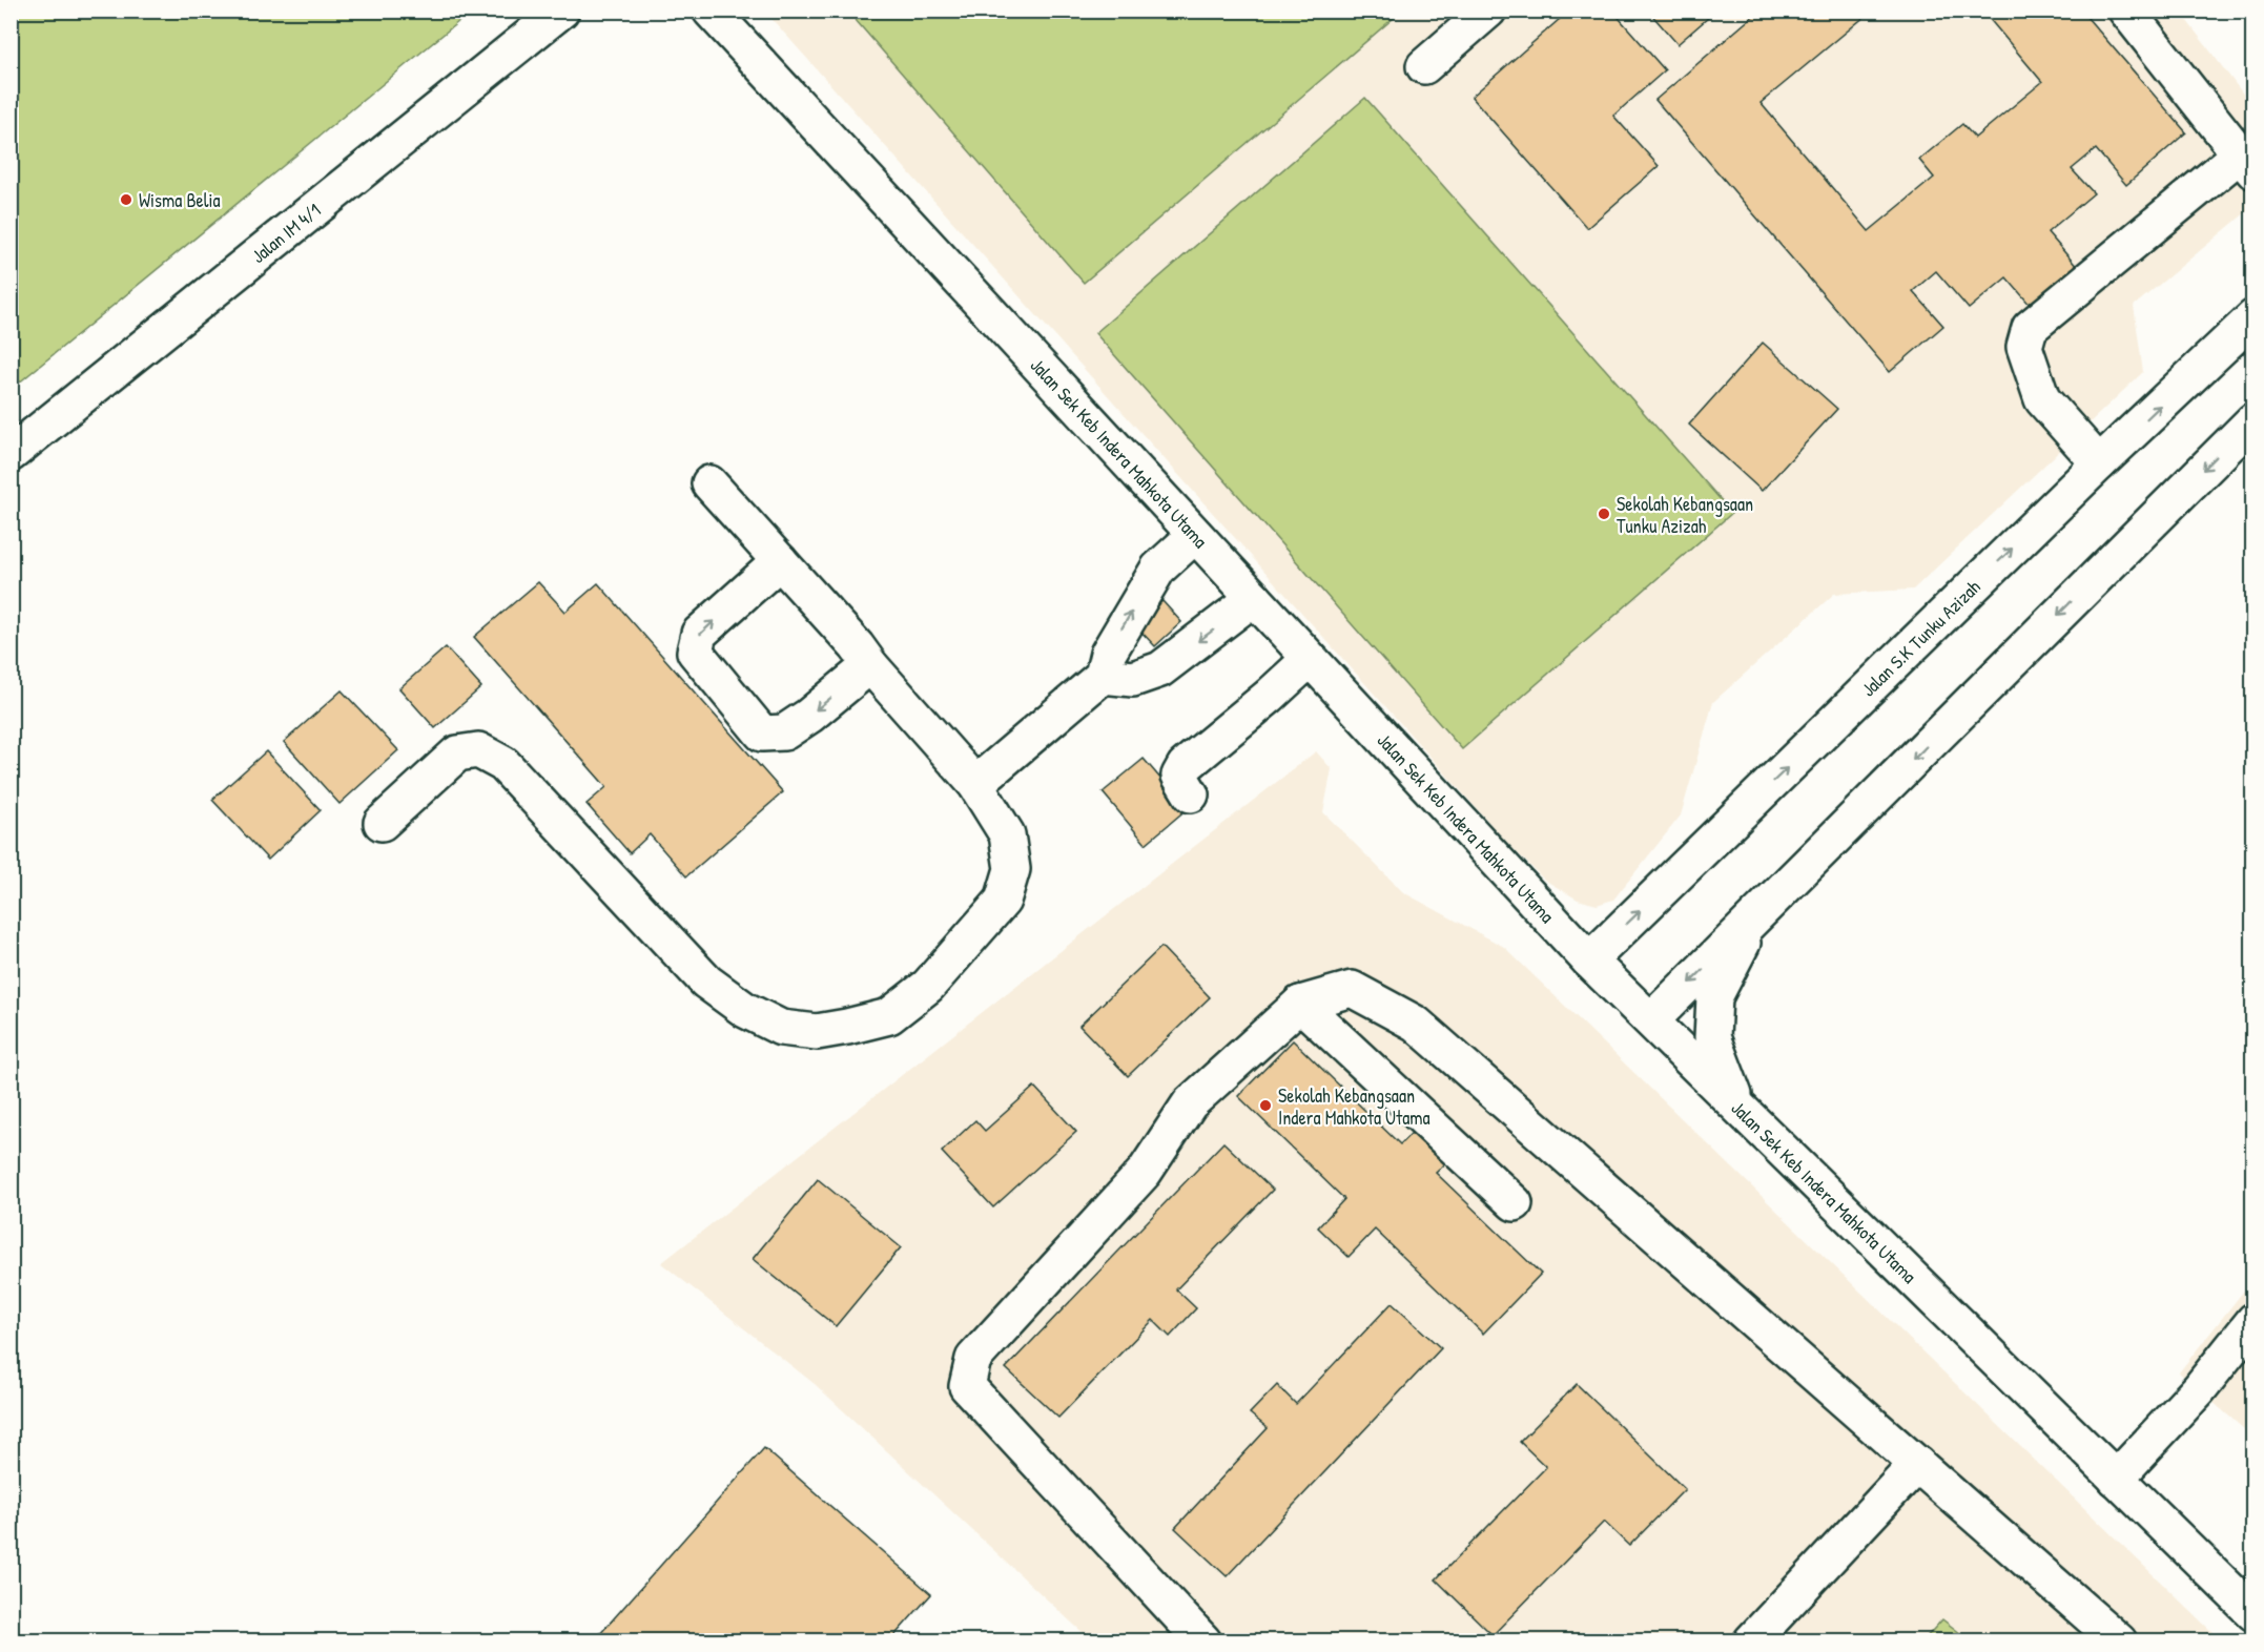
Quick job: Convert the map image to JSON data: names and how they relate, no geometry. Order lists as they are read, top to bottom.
{
  "streets": {
    "street": ["Jalan IM 4/1", "Jalan Sek Keb Indera Mahkota Utama", "Jalan S.K Tunku Azizah"]
  },
  "crossings": [
    ["Jalan Sek Keb Indera Mahkota Utama", "Jalan S.K Tunku Azizah"]
  ],
  "places": ["Wisma Belia", "Sekolah Kebangsaan Tunku Azizah", "Sekolah Kebangsaan Indera Mahkota Utama"]
}
